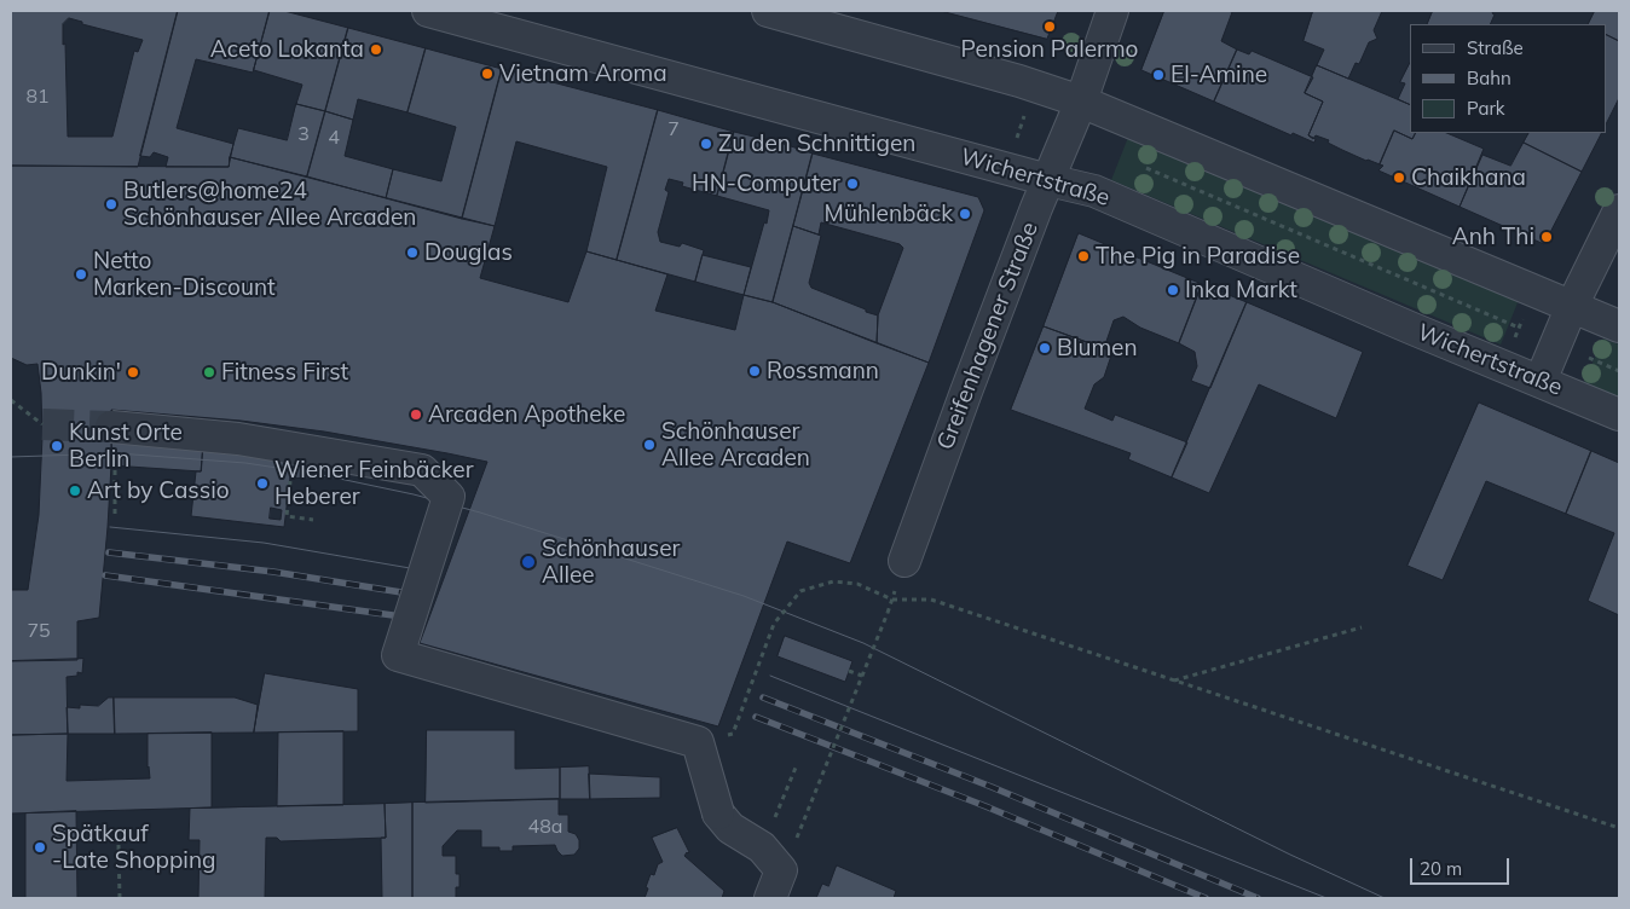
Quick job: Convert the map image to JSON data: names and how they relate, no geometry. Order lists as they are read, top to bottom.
{
  "streets": {
    "street": ["Wichertstraße", "Greifenhagener Straße"]
  },
  "crossings": [
    ["Wichertstraße", "Greifenhagener Straße"]
  ],
  "places": [
    "Pension Palermo",
    "Aceto Lokanta",
    "Vietnam Aroma",
    "El-Amine",
    "Zu den Schnittigen",
    "Chaikhana",
    "HN-Computer",
    "Butlers@home24 Schönhauser Allee Arcaden",
    "Mühlenbäck",
    "Anh Thi",
    "Douglas",
    "The Pig in Paradise",
    "Netto Marken-Discount",
    "Inka Markt",
    "Blumen",
    "Rossmann",
    "Dunkin'",
    "Fitness First",
    "Arcaden Apotheke",
    "Schönhauser Allee Arcaden",
    "Kunst Orte Berlin",
    "Wiener Feinbäcker Heberer",
    "Art by Cassio",
    "Schönhauser Allee",
    "Spätkauf -Late Shopping"
  ],
  "house_numbers": [
    "81",
    "7",
    "3",
    "4",
    "75",
    "48a"
  ],
  "legend": ["Straße", "Bahn", "Park"],
  "scale_bar": "20 m"
}
